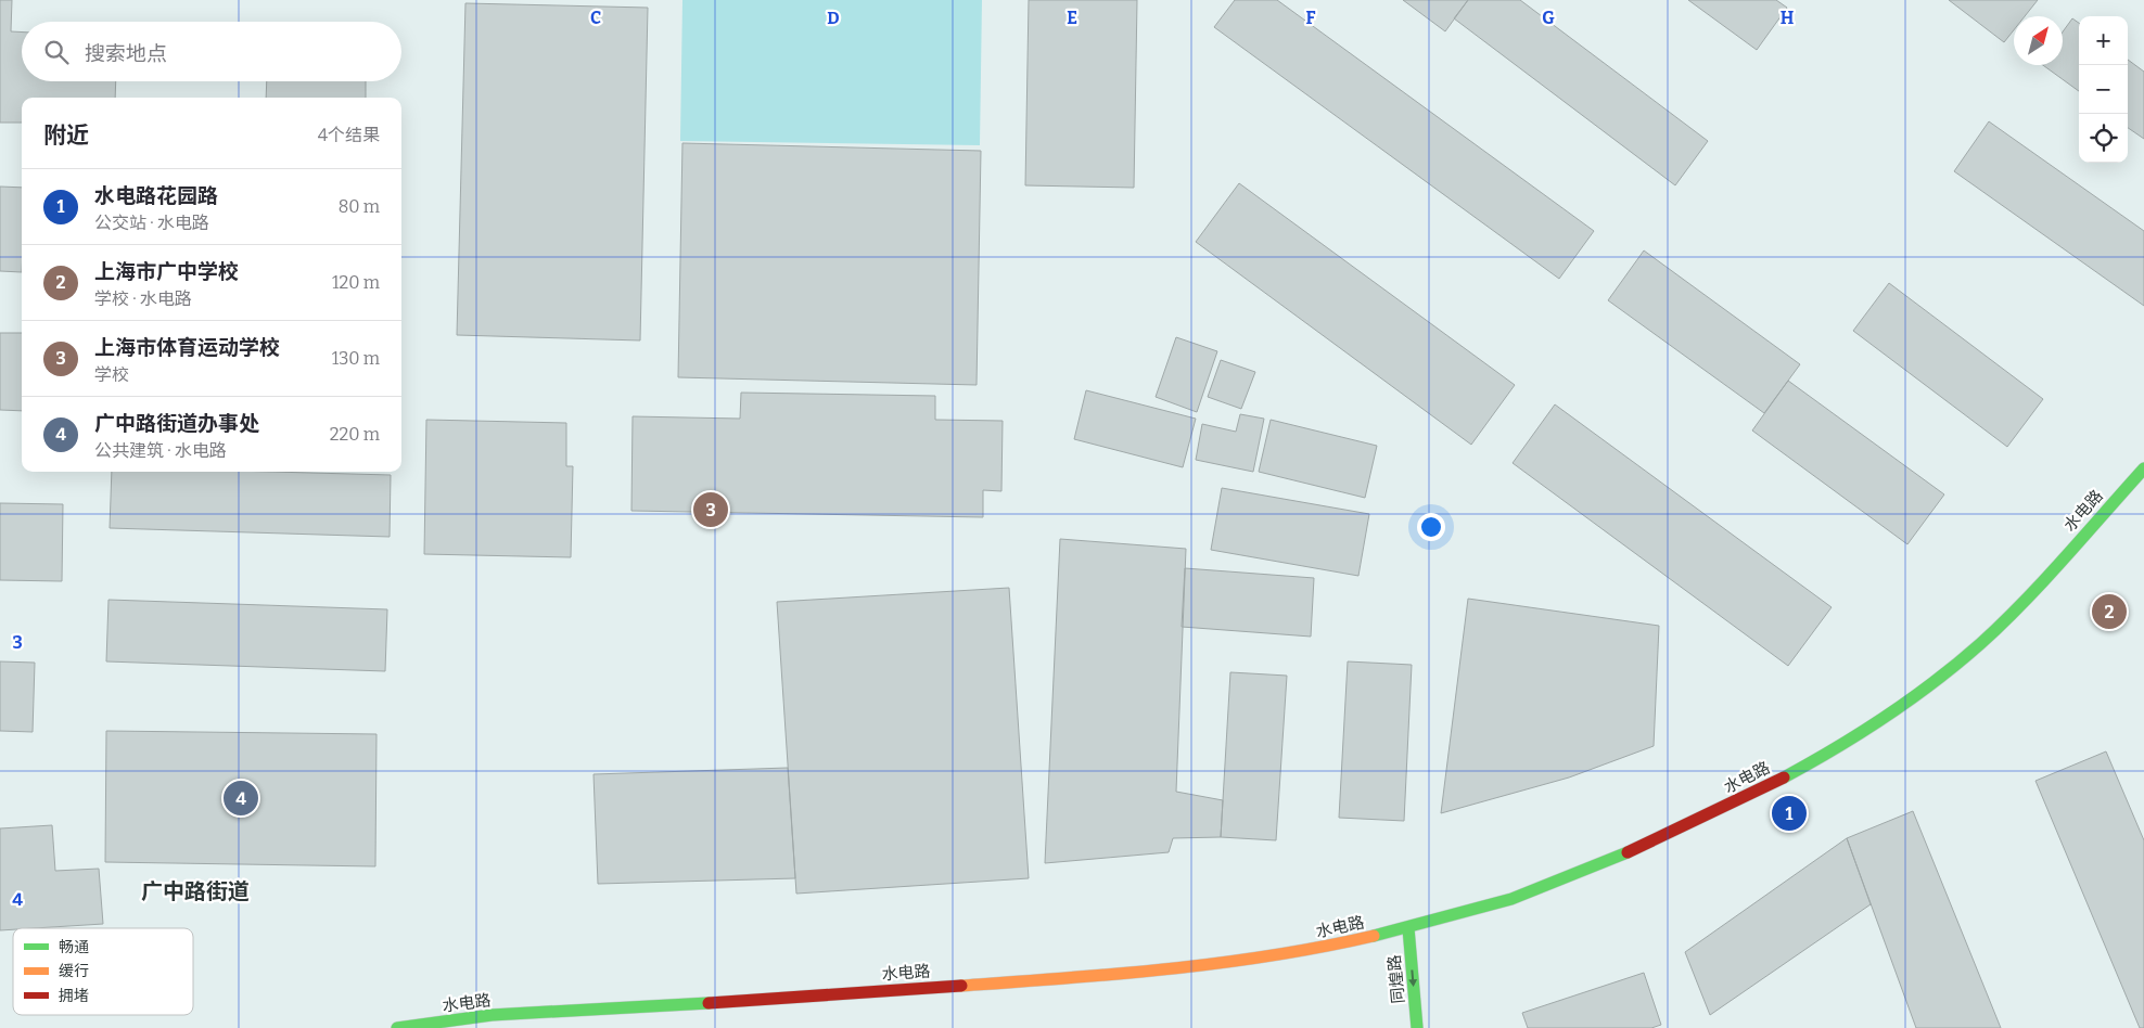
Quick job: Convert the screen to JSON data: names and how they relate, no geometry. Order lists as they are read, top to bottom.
{
  "streets": {
    "main road": ["水电路", "同煌路"]
  },
  "crossings": [
    ["水电路", "同煌路"]
  ],
  "one_way": ["同煌路"],
  "districts": ["广中路街道"],
  "legend": ["畅通", "缓行", "拥堵"],
  "north": "top right",
  "page": {
    "map_buttons": ["+", "−"],
    "search": "搜索地点",
    "heading": ["附近", "4个结果"],
    "list": [
      {
        "mark": "1",
        "name": "水电路花园路",
        "note": "公交站 · 水电路",
        "value": "80 m"
      },
      {
        "mark": "2",
        "name": "上海市广中学校",
        "note": "学校 · 水电路",
        "value": "120 m"
      },
      {
        "mark": "3",
        "name": "上海市体育运动学校",
        "note": "学校",
        "value": "130 m"
      },
      {
        "mark": "4",
        "name": "广中路街道办事处",
        "note": "公共建筑 · 水电路",
        "value": "220 m"
      }
    ],
    "pins": [
      "3",
      "2",
      "4",
      "1"
    ]
  },
  "grid": {
    "columns": [
      "C",
      "D",
      "E",
      "F",
      "G",
      "H"
    ],
    "rows": ["3", "4"]
  }
}
